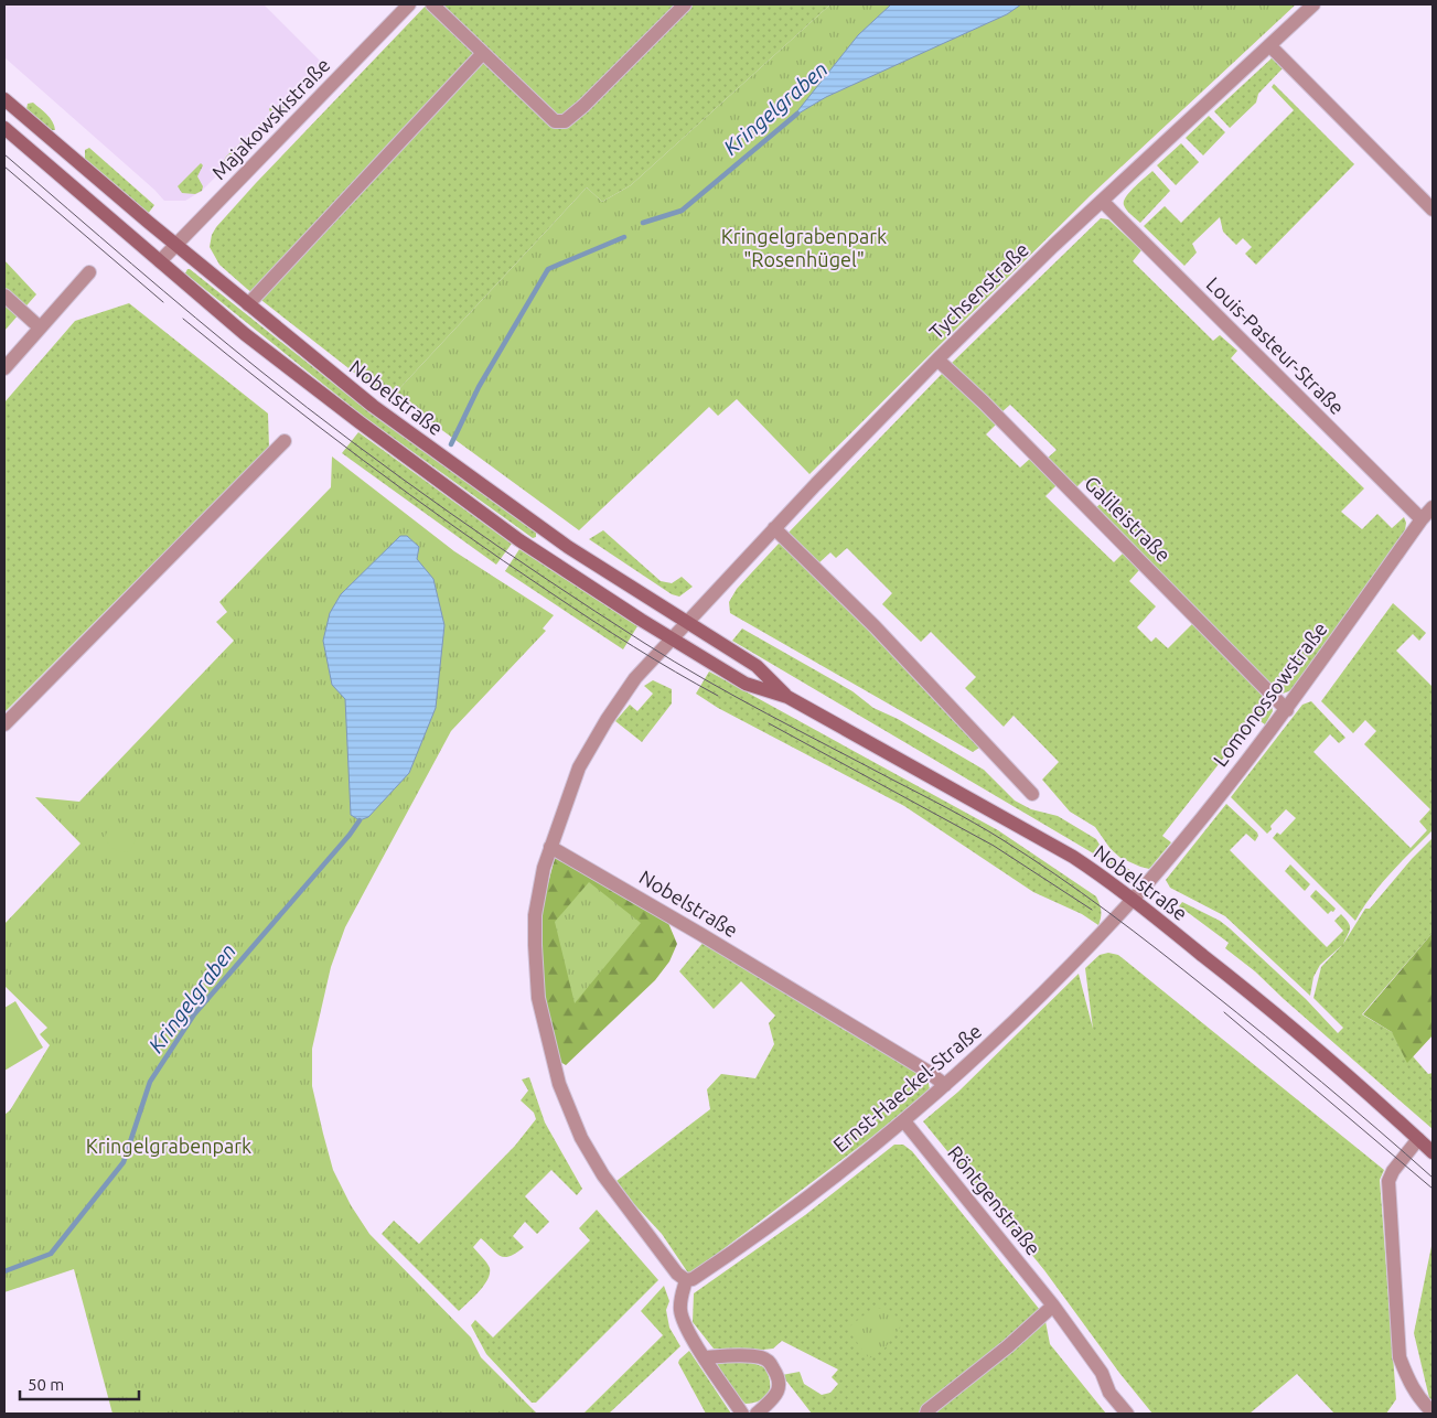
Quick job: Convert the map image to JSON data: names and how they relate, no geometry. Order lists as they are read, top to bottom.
{
  "streets": {
    "main road": ["Nobelstraße"],
    "street": [
      "Majakowskistraße",
      "Tychsenstraße",
      "Louis-Pasteur-Straße",
      "Galileistraße",
      "Lomonossowstraße",
      "Ernst-Haeckel-Straße",
      "Röntgenstraße"
    ]
  },
  "crossings": [
    ["Majakowskistraße", "Nobelstraße"],
    ["Tychsenstraße", "Louis-Pasteur-Straße"],
    ["Tychsenstraße", "Nobelstraße"],
    ["Tychsenstraße", "Galileistraße"],
    ["Louis-Pasteur-Straße", "Lomonossowstraße"],
    ["Nobelstraße", "Lomonossowstraße"],
    ["Nobelstraße", "Ernst-Haeckel-Straße"],
    ["Galileistraße", "Lomonossowstraße"],
    ["Lomonossowstraße", "Ernst-Haeckel-Straße"],
    ["Ernst-Haeckel-Straße", "Röntgenstraße"]
  ],
  "water": ["Kringelgraben"],
  "parks": ["Kringelgrabenpark \"Rosenhügel\"", "Kringelgrabenpark"],
  "scale_bar": "50 m"
}
